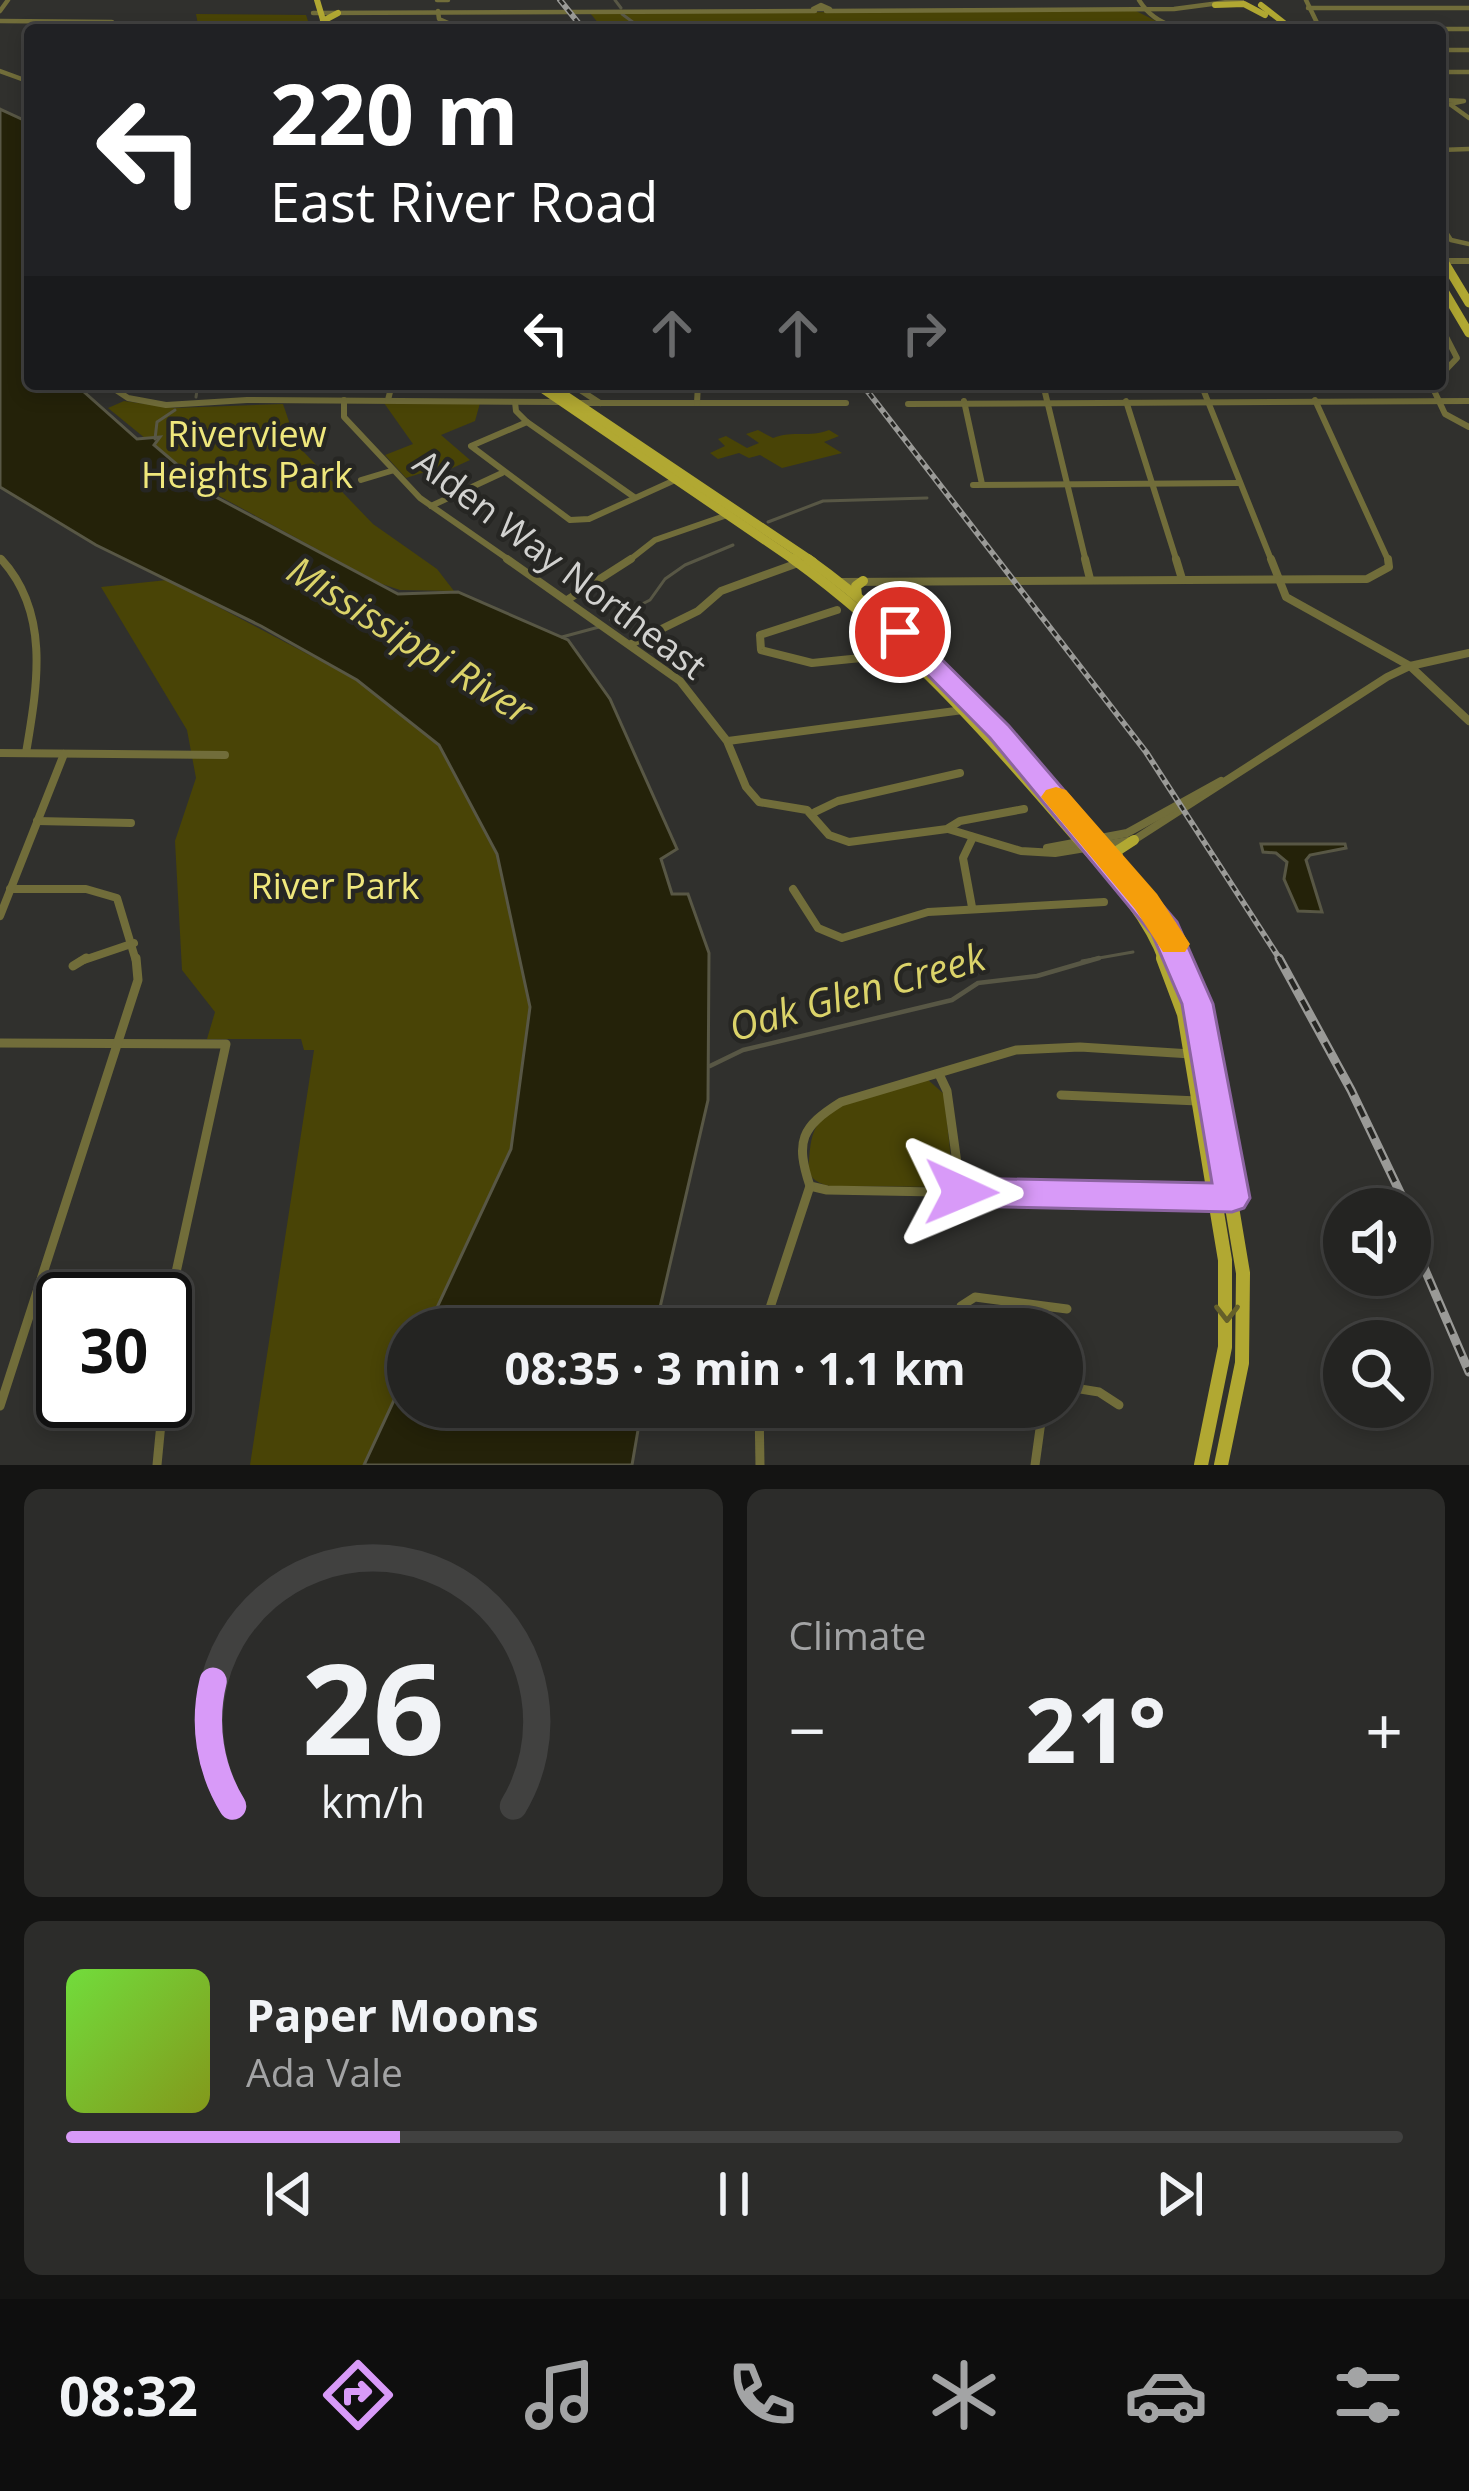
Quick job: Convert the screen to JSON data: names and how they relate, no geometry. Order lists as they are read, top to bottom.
{
  "streets": {
    "street": ["Alden Way Northeast"]
  },
  "water": ["Mississippi River", "Oak Glen Creek"],
  "parks": ["Riverview Heights Park", "River Park"],
  "page": {
    "turn": ["220 m", "East River Road"],
    "limit": "30",
    "trip": "08:35 · 3 min · 1.1 km",
    "tile": "Climate",
    "heat": ["−", "21°", "+"],
    "song": ["Paper Moons", "Ada Vale"],
    "tabs": "08:32",
    "gauge": ["26", "km/h"]
  }
}
